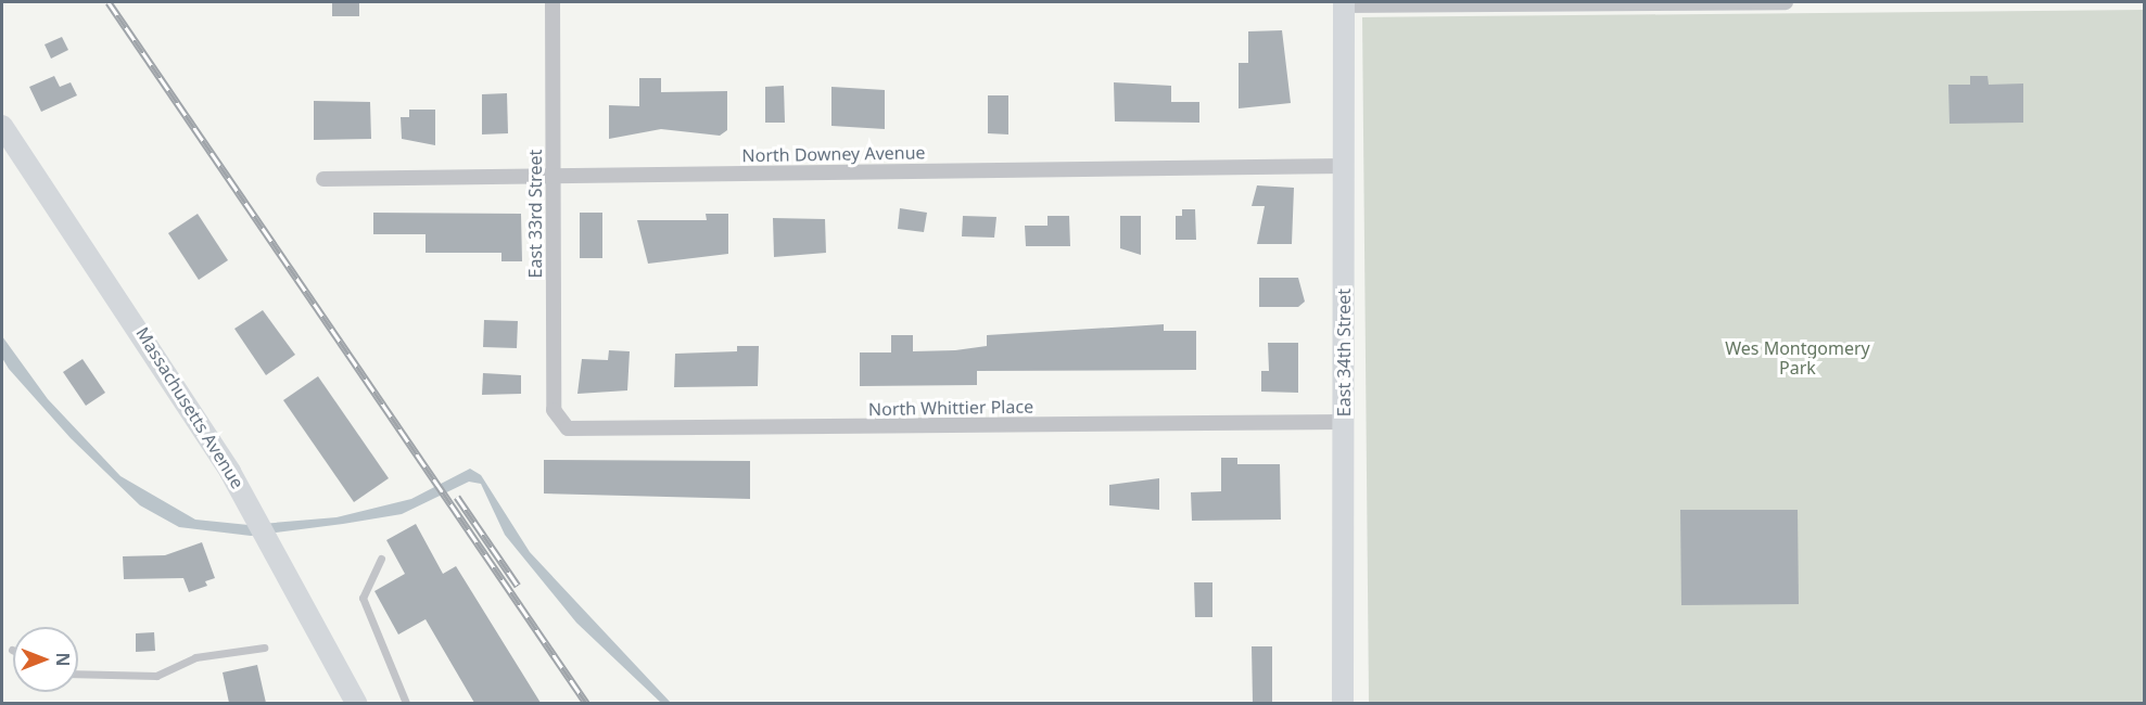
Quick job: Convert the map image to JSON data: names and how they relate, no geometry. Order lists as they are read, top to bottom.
{
  "streets": {
    "main road": ["East 34th Street", "Massachusetts Avenue"],
    "street": ["North Downey Avenue", "East 33rd Street", "North Whittier Place"]
  },
  "crossings": [
    ["North Downey Avenue", "East 33rd Street"],
    ["North Downey Avenue", "East 34th Street"],
    ["East 33rd Street", "North Whittier Place"],
    ["East 34th Street", "North Whittier Place"]
  ],
  "parks": ["Wes Montgomery Park"],
  "north": "right"
}
